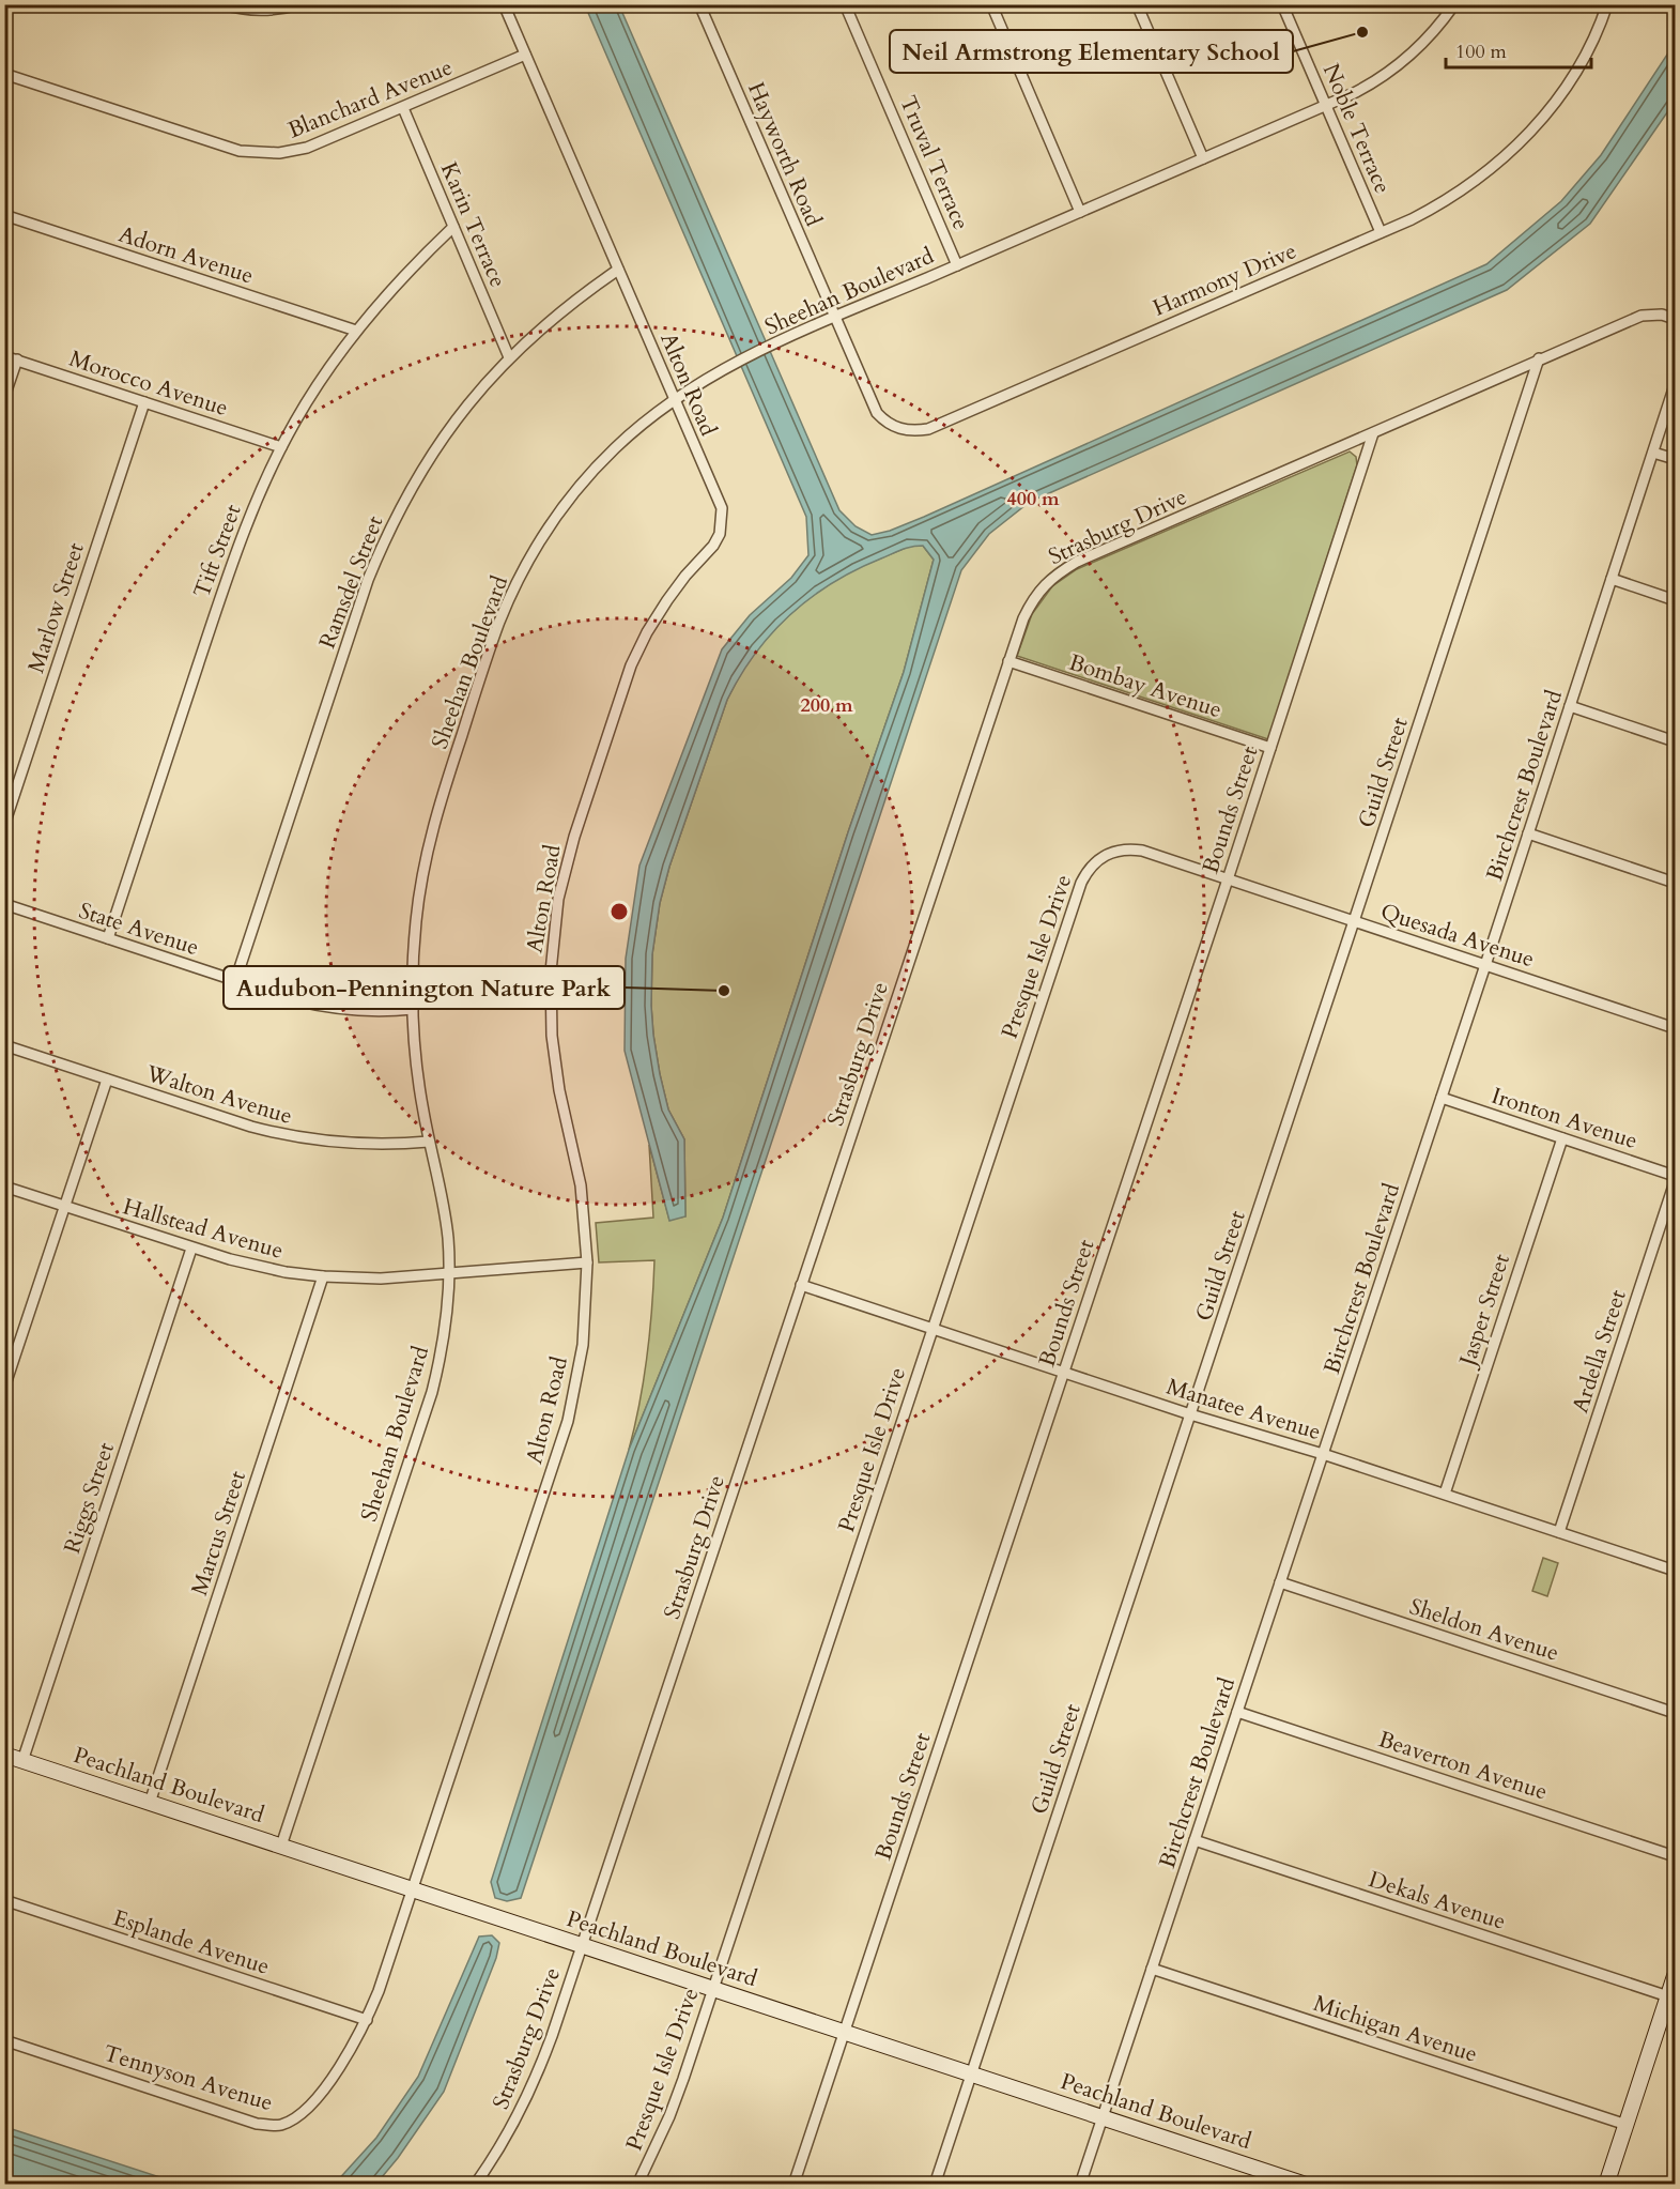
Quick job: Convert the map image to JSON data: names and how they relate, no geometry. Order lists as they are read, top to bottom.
{
  "streets": {
    "street": [
      "Blanchard Avenue",
      "Noble Terrace",
      "Hayworth Road",
      "Truval Terrace",
      "Karin Terrace",
      "Adorn Avenue",
      "Harmony Drive",
      "Sheehan Boulevard",
      "Morocco Avenue",
      "Alton Road",
      "Strasburg Drive",
      "Tift Street",
      "Ramsdel Street",
      "Marlow Street",
      "Bombay Avenue",
      "Guild Street",
      "Birchcrest Boulevard",
      "Bounds Street",
      "State Avenue",
      "Quesada Avenue",
      "Presque Isle Drive",
      "Walton Avenue",
      "Ironton Avenue",
      "Hallstead Avenue",
      "Jasper Street",
      "Ardella Street",
      "Manatee Avenue",
      "Riggs Street",
      "Marcus Street",
      "Sheldon Avenue",
      "Beaverton Avenue",
      "Peachland Boulevard",
      "Dekals Avenue",
      "Esplande Avenue",
      "Michigan Avenue",
      "Tennyson Avenue"
    ]
  },
  "crossings": [
    ["Blanchard Avenue", "Karin Terrace"],
    ["Blanchard Avenue", "Alton Road"],
    ["Noble Terrace", "Harmony Drive"],
    ["Noble Terrace", "Sheehan Boulevard"],
    ["Hayworth Road", "Harmony Drive"],
    ["Hayworth Road", "Sheehan Boulevard"],
    ["Truval Terrace", "Sheehan Boulevard"],
    ["Karin Terrace", "Tift Street"],
    ["Karin Terrace", "Ramsdel Street"],
    ["Adorn Avenue", "Tift Street"],
    ["Harmony Drive", "Sheehan Boulevard"],
    ["Sheehan Boulevard", "Alton Road"],
    ["Sheehan Boulevard", "State Avenue"],
    ["Sheehan Boulevard", "Walton Avenue"],
    ["Sheehan Boulevard", "Hallstead Avenue"],
    ["Sheehan Boulevard", "Peachland Boulevard"],
    ["Morocco Avenue", "Tift Street"],
    ["Morocco Avenue", "Marlow Street"],
    ["Alton Road", "Ramsdel Street"],
    ["Alton Road", "Hallstead Avenue"],
    ["Alton Road", "Peachland Boulevard"],
    ["Alton Road", "Tennyson Avenue"],
    ["Strasburg Drive", "Bombay Avenue"],
    ["Strasburg Drive", "Guild Street"],
    ["Strasburg Drive", "Bounds Street"],
    ["Strasburg Drive", "Manatee Avenue"],
    ["Strasburg Drive", "Peachland Boulevard"],
    ["Tift Street", "State Avenue"],
    ["Ramsdel Street", "State Avenue"],
    ["Bombay Avenue", "Bounds Street"],
    ["Guild Street", "Quesada Avenue"],
    ["Guild Street", "Manatee Avenue"],
    ["Guild Street", "Peachland Boulevard"],
    ["Birchcrest Boulevard", "Quesada Avenue"],
    ["Birchcrest Boulevard", "Ironton Avenue"],
    ["Birchcrest Boulevard", "Manatee Avenue"],
    ["Birchcrest Boulevard", "Sheldon Avenue"],
    ["Birchcrest Boulevard", "Beaverton Avenue"],
    ["Birchcrest Boulevard", "Peachland Boulevard"],
    ["Birchcrest Boulevard", "Dekals Avenue"],
    ["Birchcrest Boulevard", "Michigan Avenue"],
    ["Bounds Street", "Quesada Avenue"],
    ["Bounds Street", "Presque Isle Drive"],
    ["Bounds Street", "Manatee Avenue"],
    ["Bounds Street", "Peachland Boulevard"],
    ["Quesada Avenue", "Presque Isle Drive"],
    ["Presque Isle Drive", "Manatee Avenue"],
    ["Presque Isle Drive", "Peachland Boulevard"],
    ["Ironton Avenue", "Jasper Street"],
    ["Hallstead Avenue", "Riggs Street"],
    ["Hallstead Avenue", "Marcus Street"],
    ["Jasper Street", "Manatee Avenue"],
    ["Ardella Street", "Manatee Avenue"],
    ["Riggs Street", "Peachland Boulevard"],
    ["Marcus Street", "Peachland Boulevard"],
    ["Peachland Boulevard", "Tennyson Avenue"],
    ["Esplande Avenue", "Tennyson Avenue"]
  ],
  "places": ["Neil Armstrong Elementary School", "Audubon-Pennington Nature Park"],
  "scale_bar": "100 m",
  "rings": ["400 m", "200 m"]
}
